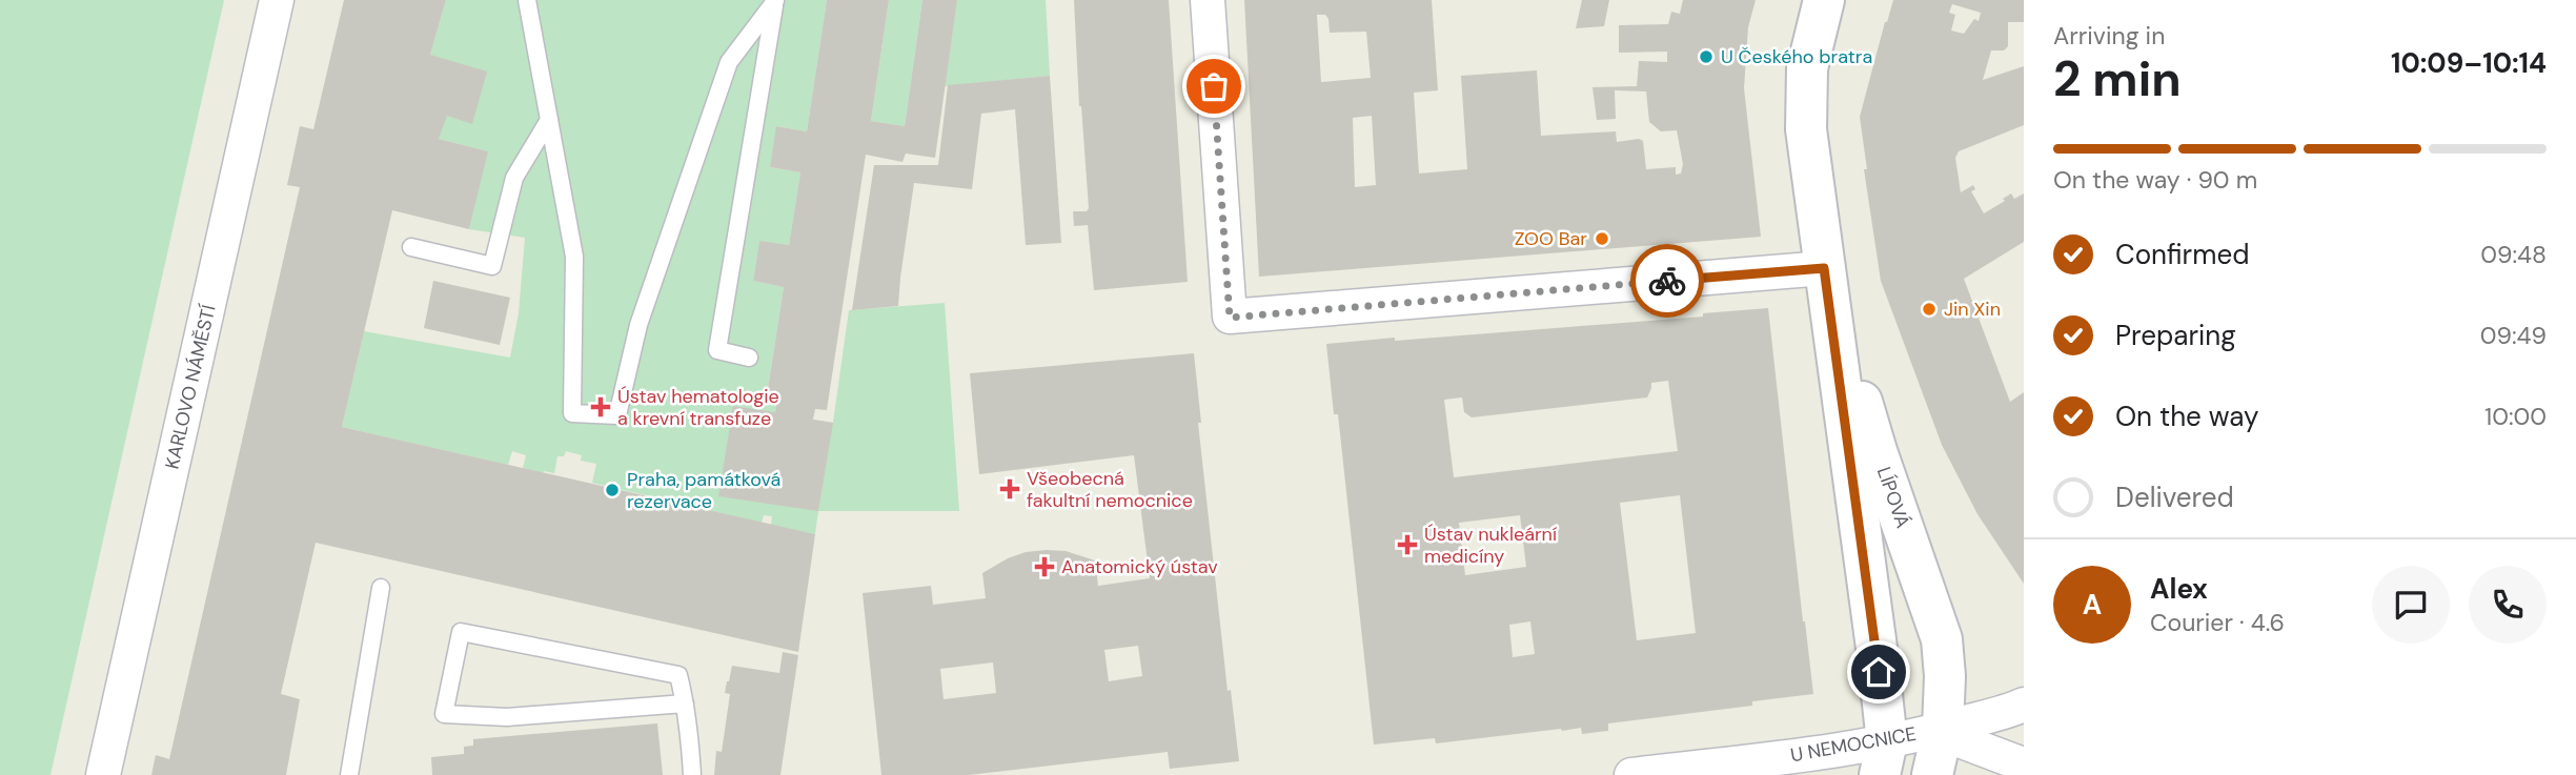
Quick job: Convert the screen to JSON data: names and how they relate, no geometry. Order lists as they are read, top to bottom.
{
  "streets": {
    "street": ["KARLOVO NÁMĚSTÍ", "LÍPOVÁ", "U NEMOCNICE"]
  },
  "crossings": [
    ["LÍPOVÁ", "U NEMOCNICE"]
  ],
  "places": {
    "other": [
      "U Českého bratra",
      "ZOO Bar",
      "Jin Xin",
      "Praha, památková rezervace"
    ],
    "health": [
      "Ústav hematologie a krevní transfuze",
      "Všeobecná fakultní nemocnice",
      "Ústav nukleární medicíny",
      "Anatomický ústav"
    ]
  },
  "page": {
    "heading": ["2 min", "Arriving in", "10:09–10:14"],
    "panel": ["Alex", "Courier · 4.6"],
    "bar": "On the way · 90 m",
    "list": [
      ["Confirmed", "09:48"],
      ["Preparing", "09:49"],
      ["On the way", "10:00"],
      "Delivered"
    ],
    "round": "A"
  }
}
